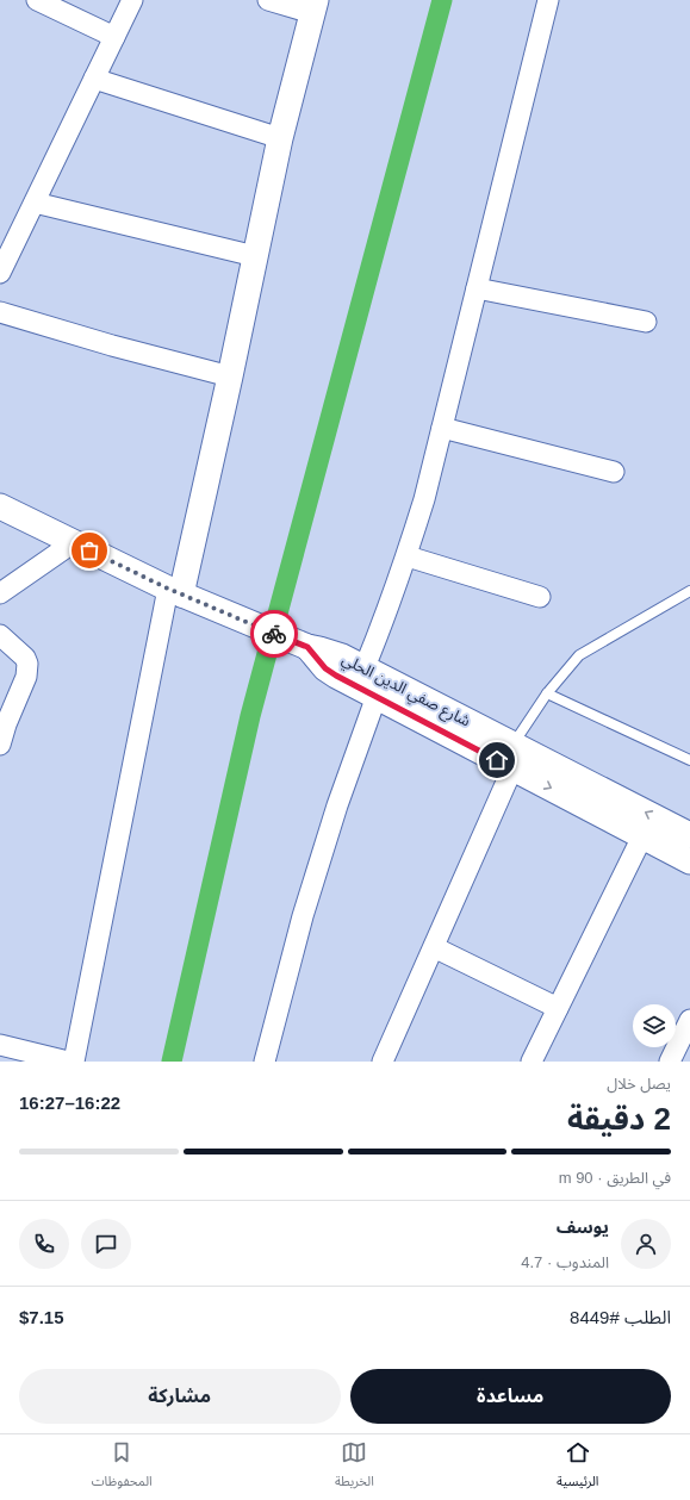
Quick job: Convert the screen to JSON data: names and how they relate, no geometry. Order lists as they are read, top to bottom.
{
  "streets": {
    "street": ["شارع صفي الدين الحلي"]
  },
  "page": {
    "heading": ["2 دقيقة", "يصل خلال", "16:22–16:27"],
    "panel": [
      "يوسف",
      "المندوب · 4.7",
      "الطلب #8449",
      "$7.15"
    ],
    "bar": "في الطريق · 90 m",
    "buttons": ["مساعدة", "مشاركة"],
    "tabs": ["الرئيسية", "الخريطة", "المحفوظات"]
  }
}
